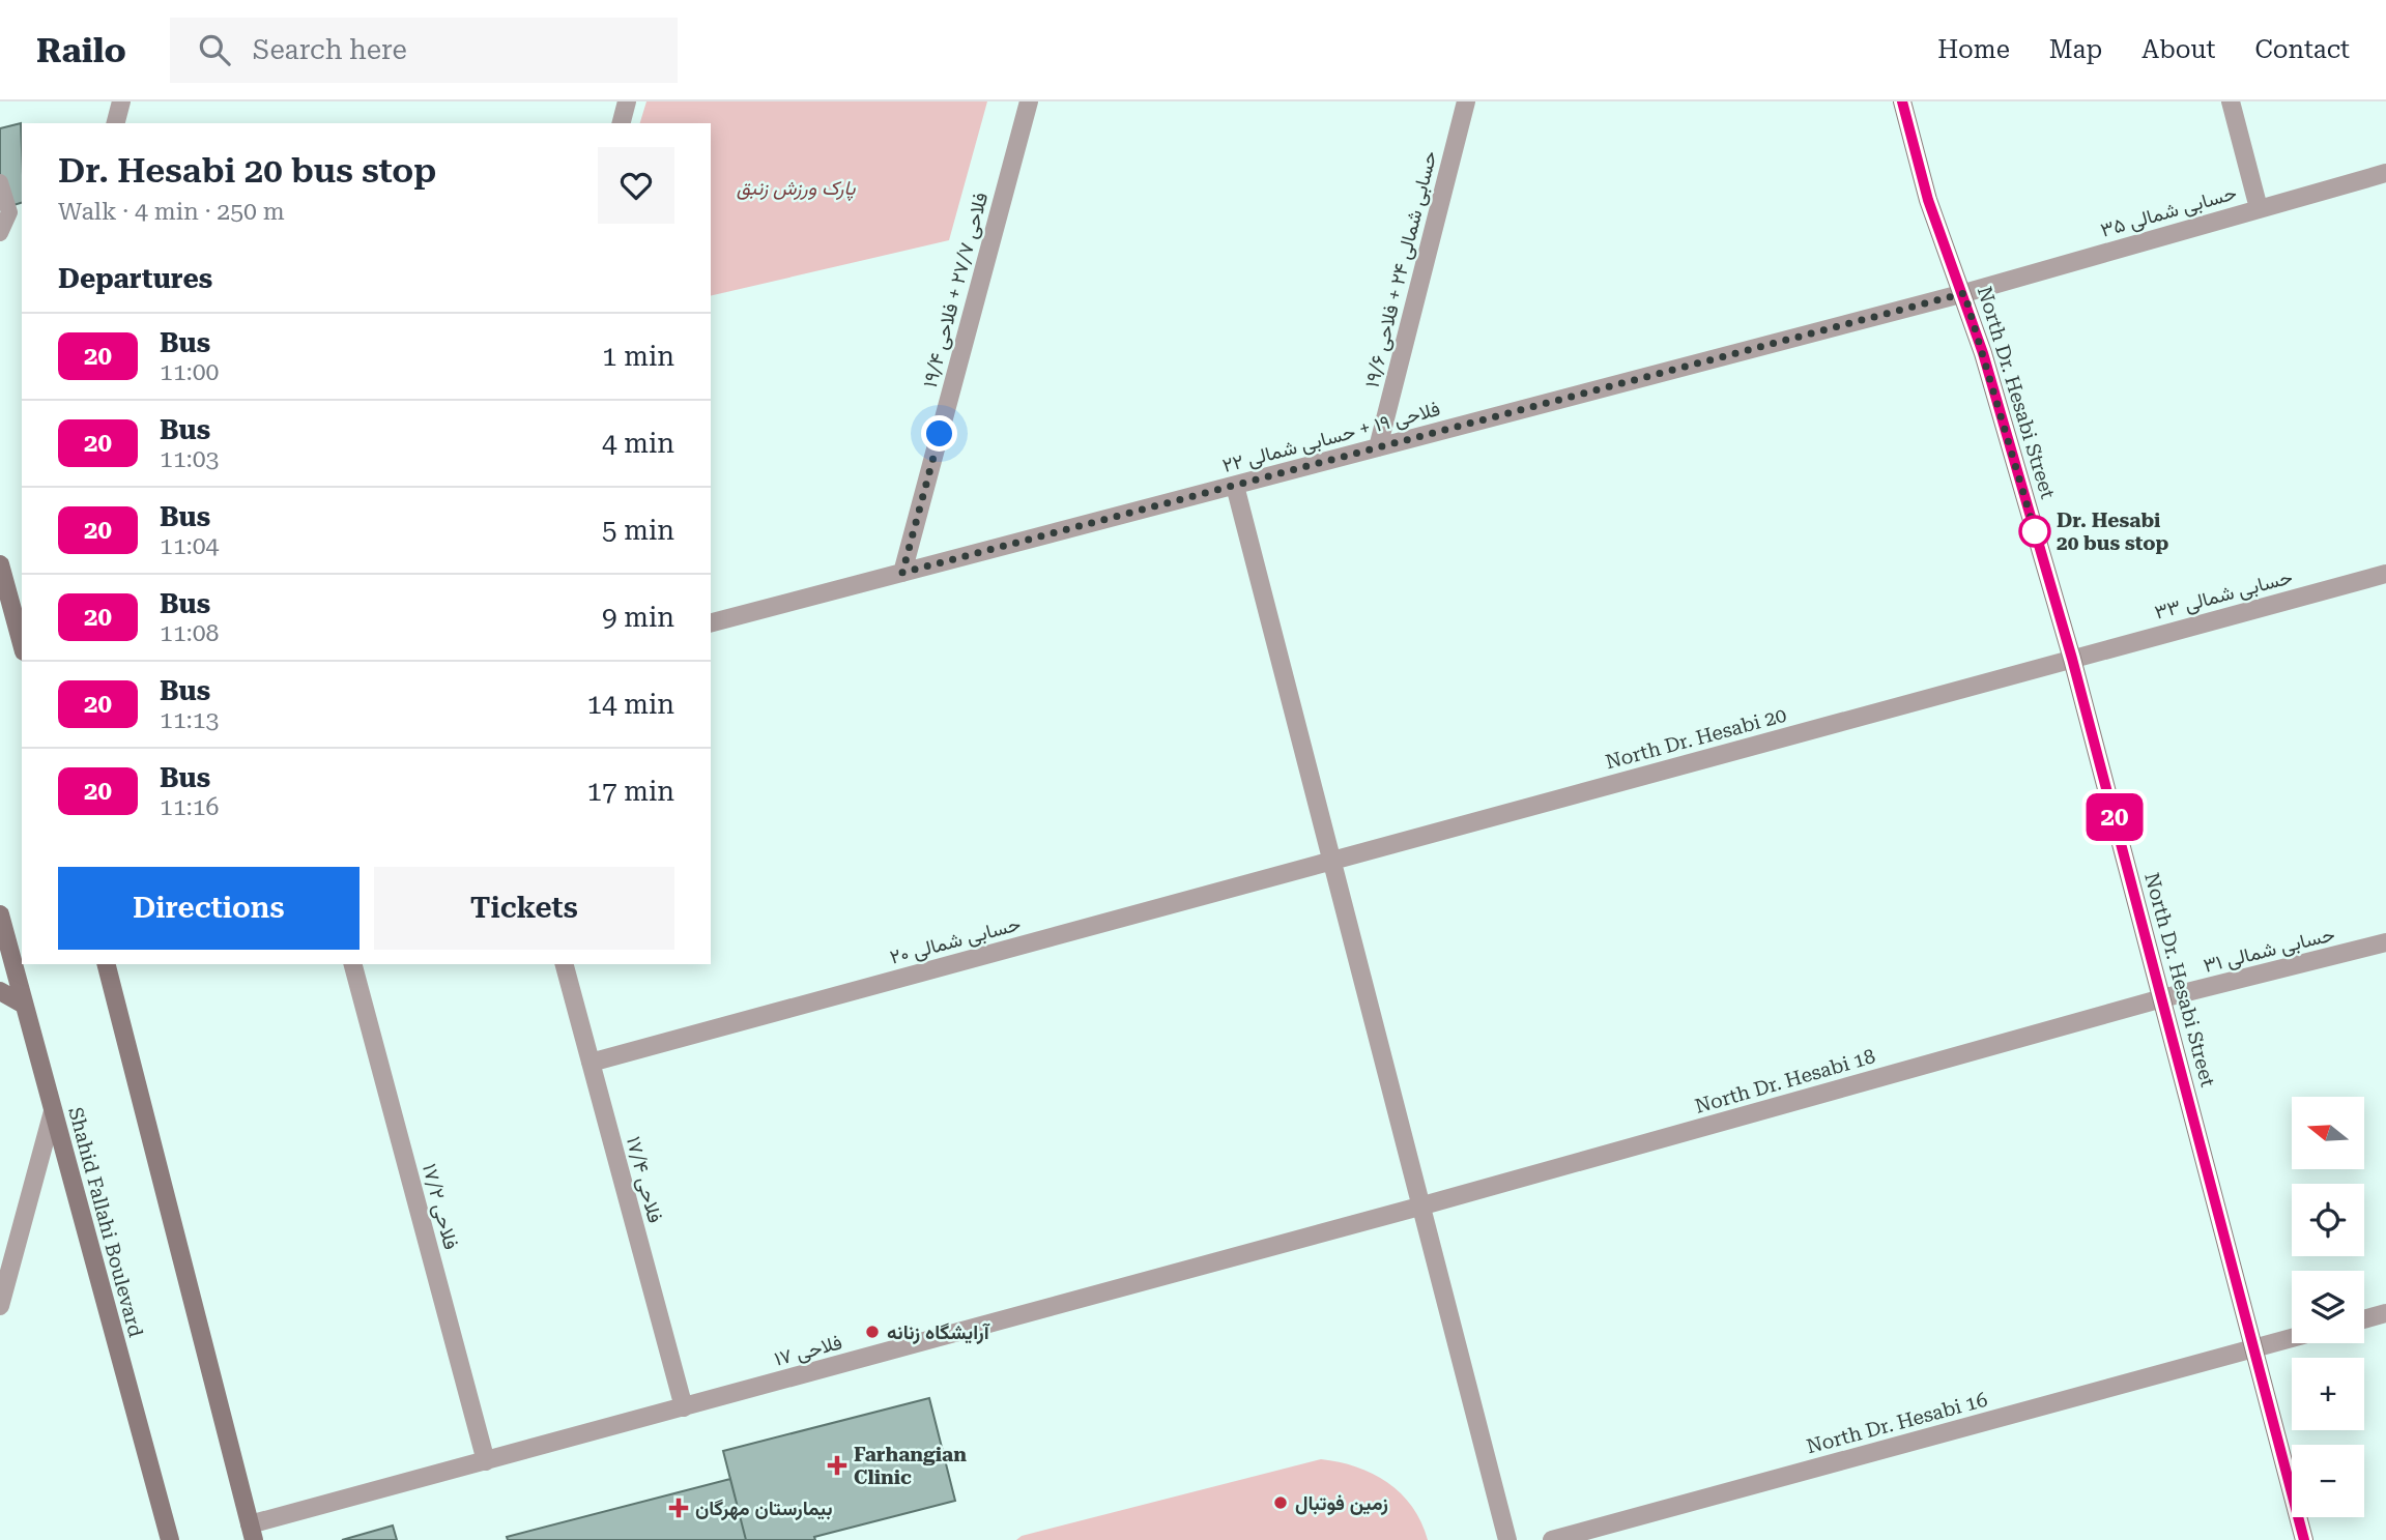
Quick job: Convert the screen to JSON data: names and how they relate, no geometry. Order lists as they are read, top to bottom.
{
  "streets": {
    "street": [
      "حسابی شمالی ۳۵",
      "حسابی شمالی ۲۴ + فلاحی ۱۹/۶",
      "فلاحی ۲۷/۷ + فلاحی ۱۹/۴",
      "North Dr. Hesabi Street",
      "فلاحی ۱۹ + حسابی شمالی ۲۲",
      "حسابی شمالی ۳۳",
      "North Dr. Hesabi 20",
      "حسابی شمالی ۲۰",
      "حسابی شمالی ۳۱",
      "North Dr. Hesabi 18",
      "فلاحی ۱۷/۴",
      "فلاحی ۱۷/۲",
      "Shahid Fallahi Boulevard",
      "فلاحی ۱۷",
      "North Dr. Hesabi 16"
    ]
  },
  "crossings": [
    ["حسابی شمالی ۳۵", "North Dr. Hesabi Street"],
    ["حسابی شمالی ۳۵", "فلاحی ۱۹ + حسابی شمالی ۲۲"],
    ["حسابی شمالی ۲۴ + فلاحی ۱۹/۶", "فلاحی ۱۹ + حسابی شمالی ۲۲"],
    ["فلاحی ۲۷/۷ + فلاحی ۱۹/۴", "فلاحی ۱۹ + حسابی شمالی ۲۲"],
    ["North Dr. Hesabi Street", "فلاحی ۱۹ + حسابی شمالی ۲۲"],
    ["North Dr. Hesabi Street", "حسابی شمالی ۳۳"],
    ["North Dr. Hesabi Street", "North Dr. Hesabi 20"],
    ["North Dr. Hesabi Street", "حسابی شمالی ۳۱"],
    ["North Dr. Hesabi Street", "North Dr. Hesabi 18"],
    ["North Dr. Hesabi Street", "North Dr. Hesabi 16"],
    ["حسابی شمالی ۳۳", "North Dr. Hesabi 20"],
    ["North Dr. Hesabi 20", "حسابی شمالی ۲۰"],
    ["حسابی شمالی ۲۰", "فلاحی ۱۷/۴"],
    ["حسابی شمالی ۳۱", "North Dr. Hesabi 18"],
    ["North Dr. Hesabi 18", "فلاحی ۱۷"],
    ["فلاحی ۱۷/۴", "فلاحی ۱۷"],
    ["فلاحی ۱۷/۲", "فلاحی ۱۷"]
  ],
  "parks": ["پارک ورزش زنبق"],
  "places": {
    "other": ["Dr. Hesabi 20 bus stop", "آرایشگاه زنانه", "زمین فوتبال"],
    "health": ["Farhangian Clinic", "بیمارستان مهرگان"]
  },
  "lines": ["bus line 20"],
  "north": "left",
  "page": {
    "header": "Railo",
    "search": "Search here",
    "nav": [
      "Home",
      "Map",
      "About",
      "Contact"
    ],
    "on_map": "20",
    "heading": [
      ["Dr. Hesabi 20 bus stop", "Walk · 4 min · 250 m"],
      "Departures"
    ],
    "list": [
      {
        "mark": "20",
        "name": "Bus",
        "note": "11:00",
        "value": "1 min"
      },
      {
        "mark": "20",
        "name": "Bus",
        "note": "11:03",
        "value": "4 min"
      },
      {
        "mark": "20",
        "name": "Bus",
        "note": "11:04",
        "value": "5 min"
      },
      {
        "mark": "20",
        "name": "Bus",
        "note": "11:08",
        "value": "9 min"
      },
      {
        "mark": "20",
        "name": "Bus",
        "note": "11:13",
        "value": "14 min"
      },
      {
        "mark": "20",
        "name": "Bus",
        "note": "11:16",
        "value": "17 min"
      }
    ],
    "buttons": ["Directions", "Tickets"],
    "map_buttons": ["+", "−"]
  }
}
